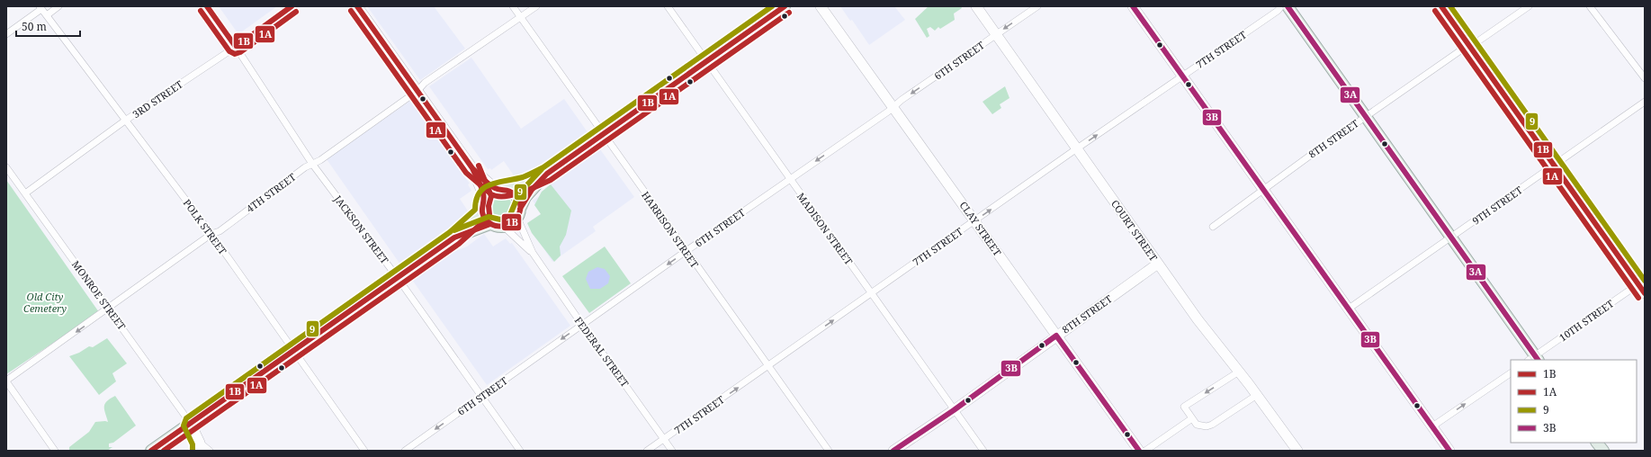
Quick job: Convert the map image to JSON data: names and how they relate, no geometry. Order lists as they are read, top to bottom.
{
  "streets": {
    "street": [
      "7TH STREET",
      "6TH STREET",
      "3RD STREET",
      "8TH STREET",
      "4TH STREET",
      "9TH STREET",
      "POLK STREET",
      "MADISON STREET",
      "CLAY STREET",
      "JACKSON STREET",
      "HARRISON STREET",
      "COURT STREET",
      "MONROE STREET",
      "10TH STREET",
      "FEDERAL STREET"
    ]
  },
  "crossings": [
    ["7TH STREET", "MADISON STREET"],
    ["7TH STREET", "CLAY STREET"],
    ["7TH STREET", "HARRISON STREET"],
    ["7TH STREET", "COURT STREET"],
    ["7TH STREET", "FEDERAL STREET"],
    ["6TH STREET", "MADISON STREET"],
    ["6TH STREET", "CLAY STREET"],
    ["6TH STREET", "JACKSON STREET"],
    ["6TH STREET", "HARRISON STREET"],
    ["6TH STREET", "COURT STREET"],
    ["6TH STREET", "FEDERAL STREET"],
    ["3RD STREET", "POLK STREET"],
    ["3RD STREET", "JACKSON STREET"],
    ["3RD STREET", "MONROE STREET"],
    ["8TH STREET", "MADISON STREET"],
    ["8TH STREET", "CLAY STREET"],
    ["8TH STREET", "COURT STREET"],
    ["4TH STREET", "POLK STREET"],
    ["4TH STREET", "JACKSON STREET"],
    ["4TH STREET", "HARRISON STREET"],
    ["4TH STREET", "MONROE STREET"]
  ],
  "one_way": ["7TH STREET", "6TH STREET"],
  "parks": ["Old City Cemetery"],
  "lines": [
    "transit line 1B",
    "transit line 9",
    "transit line 3B",
    "transit line 3A",
    "transit line 1A"
  ],
  "legend": [
    "1B",
    "1A",
    "9",
    "3B"
  ],
  "scale_bar": "50 m"
}
